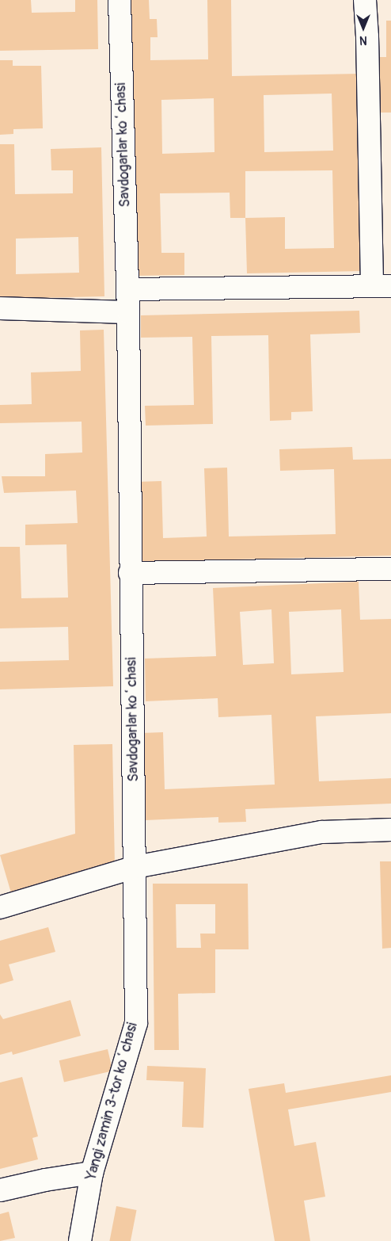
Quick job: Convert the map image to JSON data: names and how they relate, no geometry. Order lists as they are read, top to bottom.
{
  "streets": {
    "street": ["Savdogarlar koʻchasi", "Yangi zamin 3-tor koʻchasi"]
  },
  "crossings": [
    ["Savdogarlar koʻchasi", "Yangi zamin 3-tor koʻchasi"]
  ],
  "north": "bottom"
}
